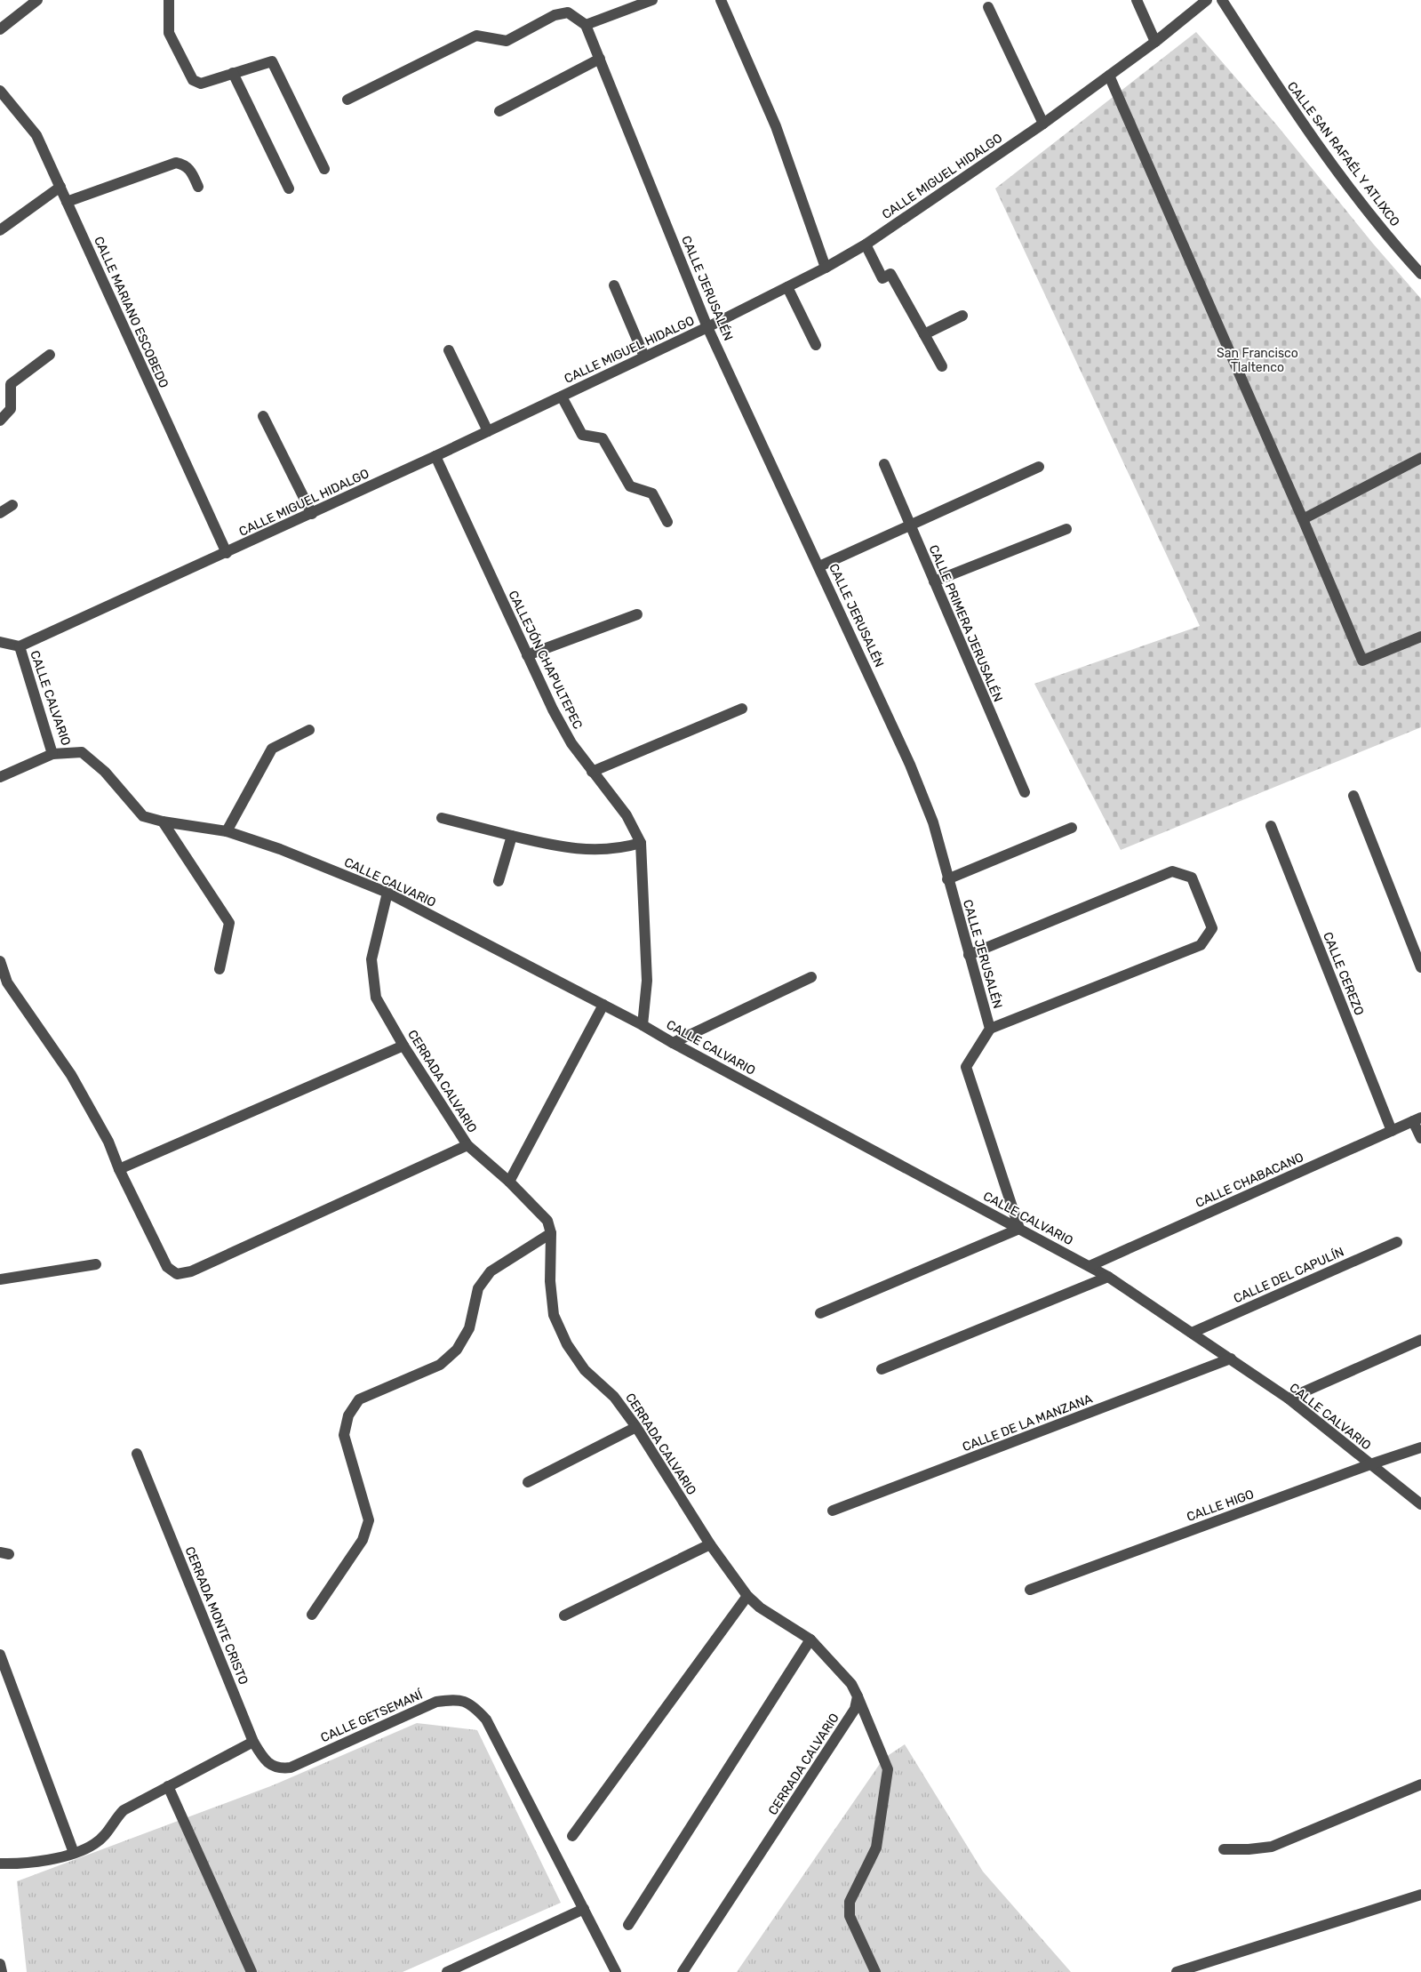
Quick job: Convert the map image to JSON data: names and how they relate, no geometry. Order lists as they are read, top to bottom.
{
  "streets": {
    "street": [
      "CALLE SAN RAFAÉL Y ATLIXCO",
      "CALLE MIGUEL HIDALGO",
      "CALLE JERUSALÉN",
      "CALLE MARIANO ESCOBEDO",
      "CALLE PRIMERA JERUSALÉN",
      "CALLEJÓN CHAPULTEPEC",
      "CALLE CALVARIO",
      "CALLE CEREZO",
      "CERRADA CALVARIO",
      "CALLE CHABACANO",
      "CALLE DEL CAPULÍN",
      "CALLE DE LA MANZANA",
      "CALLE HIGO",
      "CERRADA MONTE CRISTO",
      "CALLE GETSEMANÍ"
    ]
  },
  "crossings": [
    ["CALLE MIGUEL HIDALGO", "CALLE JERUSALÉN"],
    ["CALLE MIGUEL HIDALGO", "CALLE MARIANO ESCOBEDO"],
    ["CALLE MIGUEL HIDALGO", "CALLEJÓN CHAPULTEPEC"],
    ["CALLE MIGUEL HIDALGO", "CALLE CALVARIO"],
    ["CALLEJÓN CHAPULTEPEC", "CALLE CALVARIO"],
    ["CALLE CALVARIO", "CERRADA CALVARIO"],
    ["CALLE CALVARIO", "CALLE CHABACANO"],
    ["CALLE CALVARIO", "CALLE DEL CAPULÍN"],
    ["CALLE CALVARIO", "CALLE DE LA MANZANA"],
    ["CALLE CALVARIO", "CALLE HIGO"],
    ["CALLE CEREZO", "CALLE CHABACANO"],
    ["CERRADA MONTE CRISTO", "CALLE GETSEMANÍ"]
  ],
  "parks": ["San Francisco Tlaltenco"]
}
